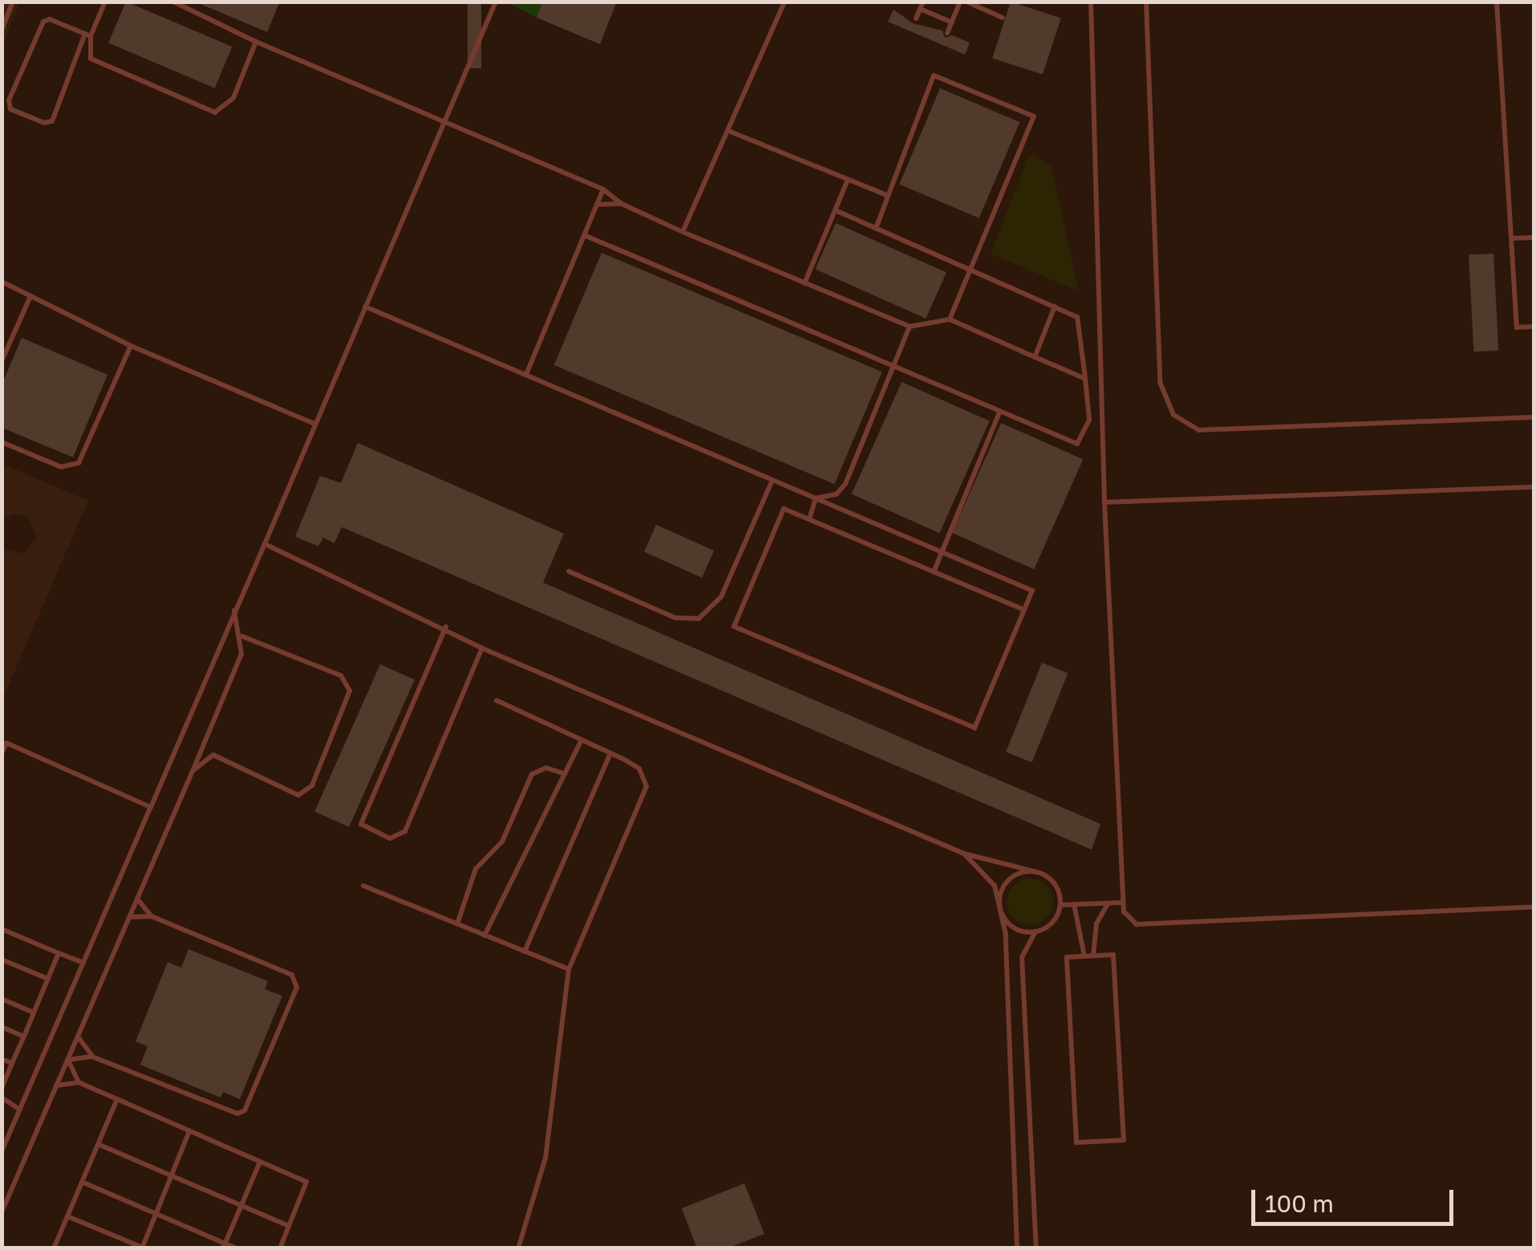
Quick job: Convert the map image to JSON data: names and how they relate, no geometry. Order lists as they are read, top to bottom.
{
  "scale_bar": "100 m"
}
